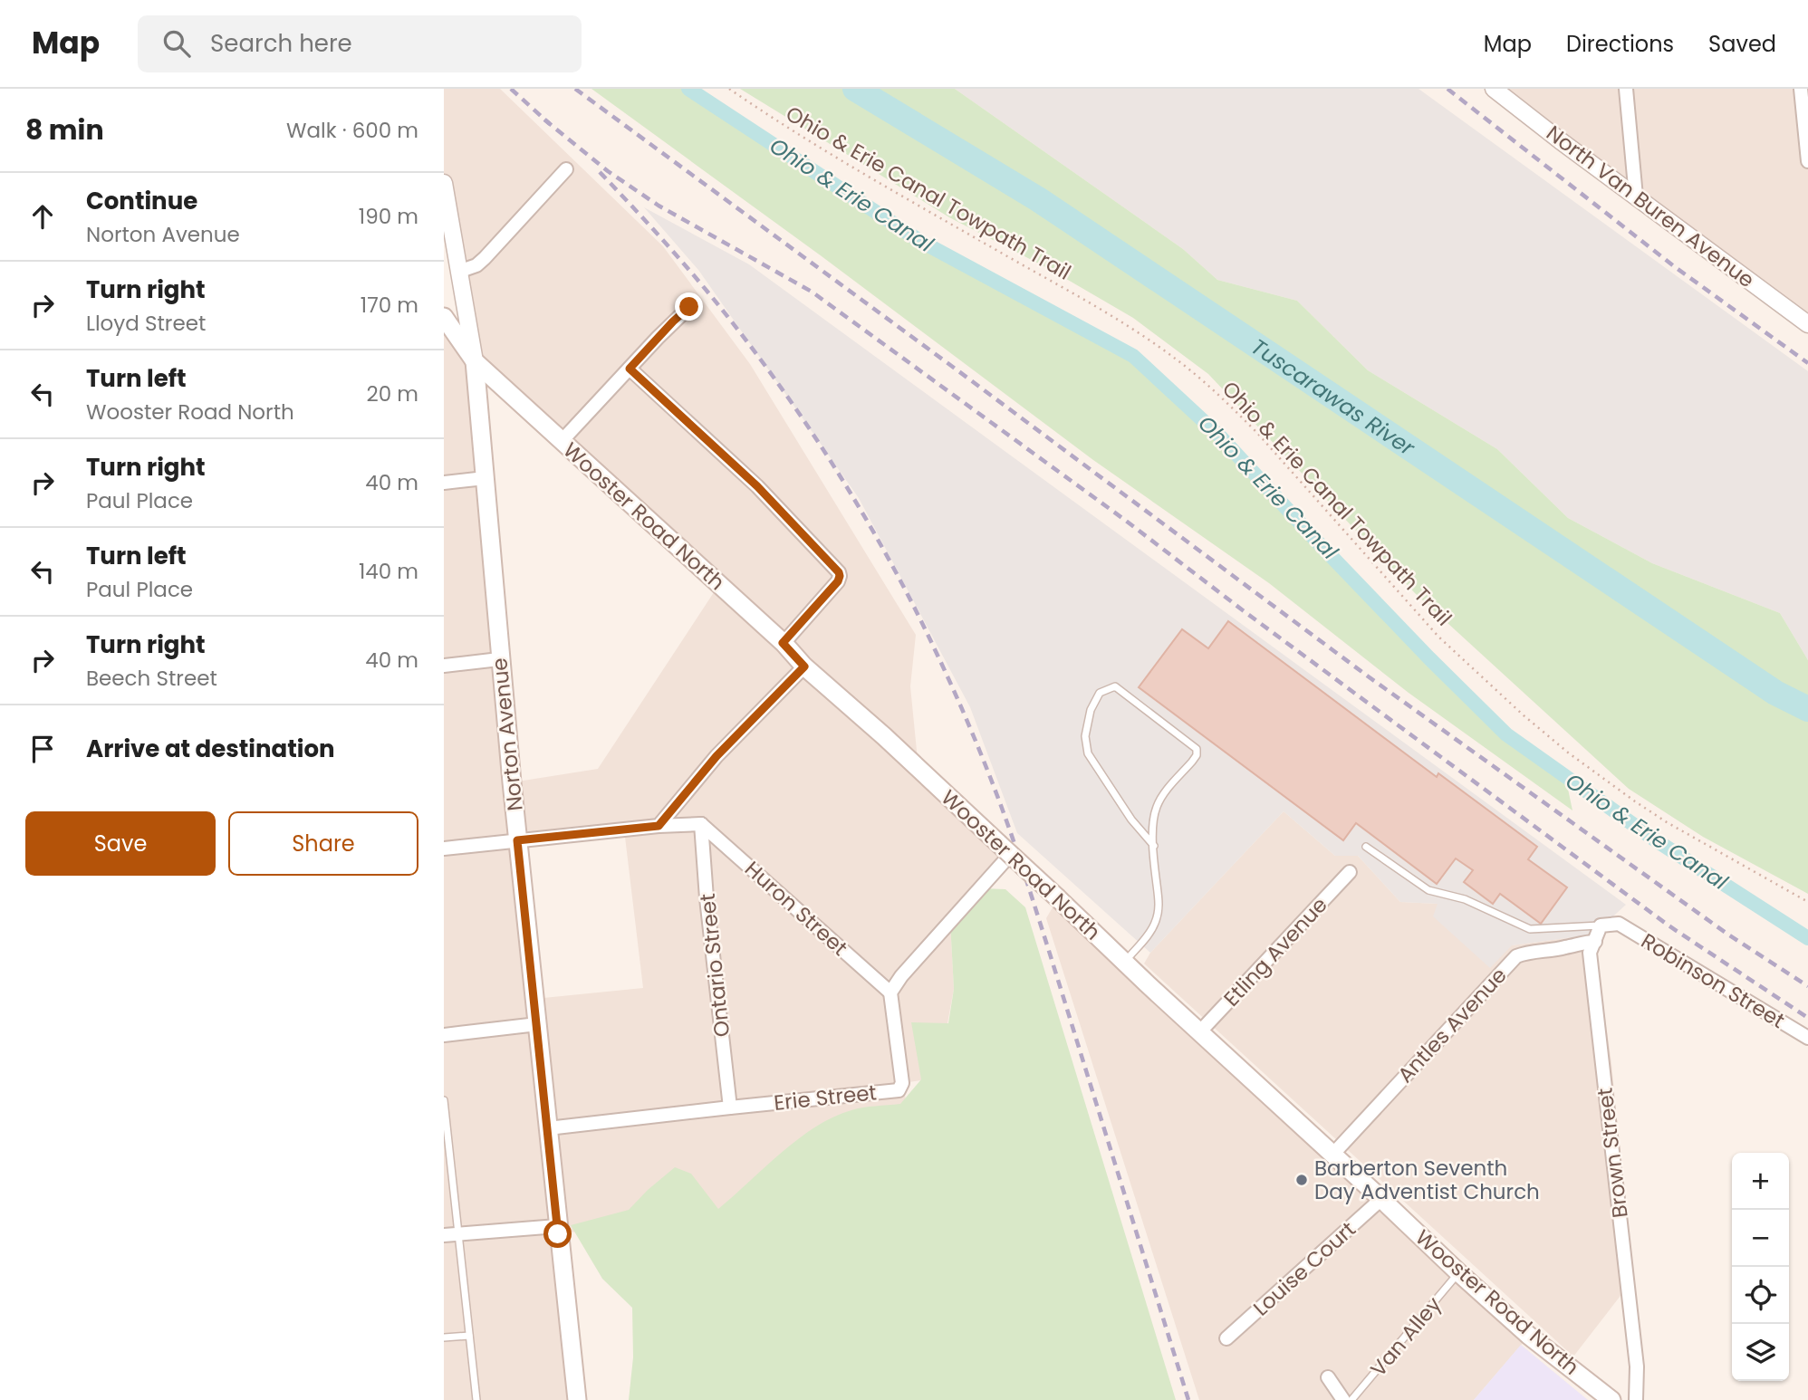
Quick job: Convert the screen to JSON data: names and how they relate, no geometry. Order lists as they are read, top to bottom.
{
  "streets": {
    "main road": ["Wooster Road North", "Norton Avenue"],
    "street": [
      "North Van Buren Avenue",
      "Huron Street",
      "Etling Avenue",
      "Ontario Street",
      "Robinson Street",
      "Antles Avenue",
      "Erie Street",
      "Brown Street",
      "Louise Court"
    ],
    "lane": ["Van Alley"],
    "path": ["Ohio & Erie Canal Towpath Trail"]
  },
  "crossings": [
    ["Wooster Road North", "Norton Avenue"],
    ["Wooster Road North", "Etling Avenue"],
    ["Wooster Road North", "Antles Avenue"],
    ["Wooster Road North", "Louise Court"],
    ["Wooster Road North", "Van Alley"],
    ["Norton Avenue", "Erie Street"],
    ["Huron Street", "Ontario Street"],
    ["Huron Street", "Erie Street"],
    ["Ontario Street", "Erie Street"],
    ["Robinson Street", "Brown Street"],
    ["Antles Avenue", "Brown Street"]
  ],
  "water": ["Ohio & Erie Canal", "Tuscarawas River"],
  "places": ["Barberton Seventh Day Adventist Church"],
  "page": {
    "header": "Map",
    "search": "Search here",
    "nav": ["Map", "Directions", "Saved"],
    "heading": ["8 min", "Walk · 600 m"],
    "list": [
      ["Continue", "Norton Avenue", "190 m"],
      ["Turn right", "Lloyd Street", "170 m"],
      ["Turn left", "Wooster Road North", "20 m"],
      ["Turn right", "Paul Place", "40 m"],
      ["Turn left", "Paul Place", "140 m"],
      ["Turn right", "Beech Street", "40 m"],
      "Arrive at destination"
    ],
    "buttons": ["Save", "Share"],
    "map_buttons": ["+", "−"]
  }
}
